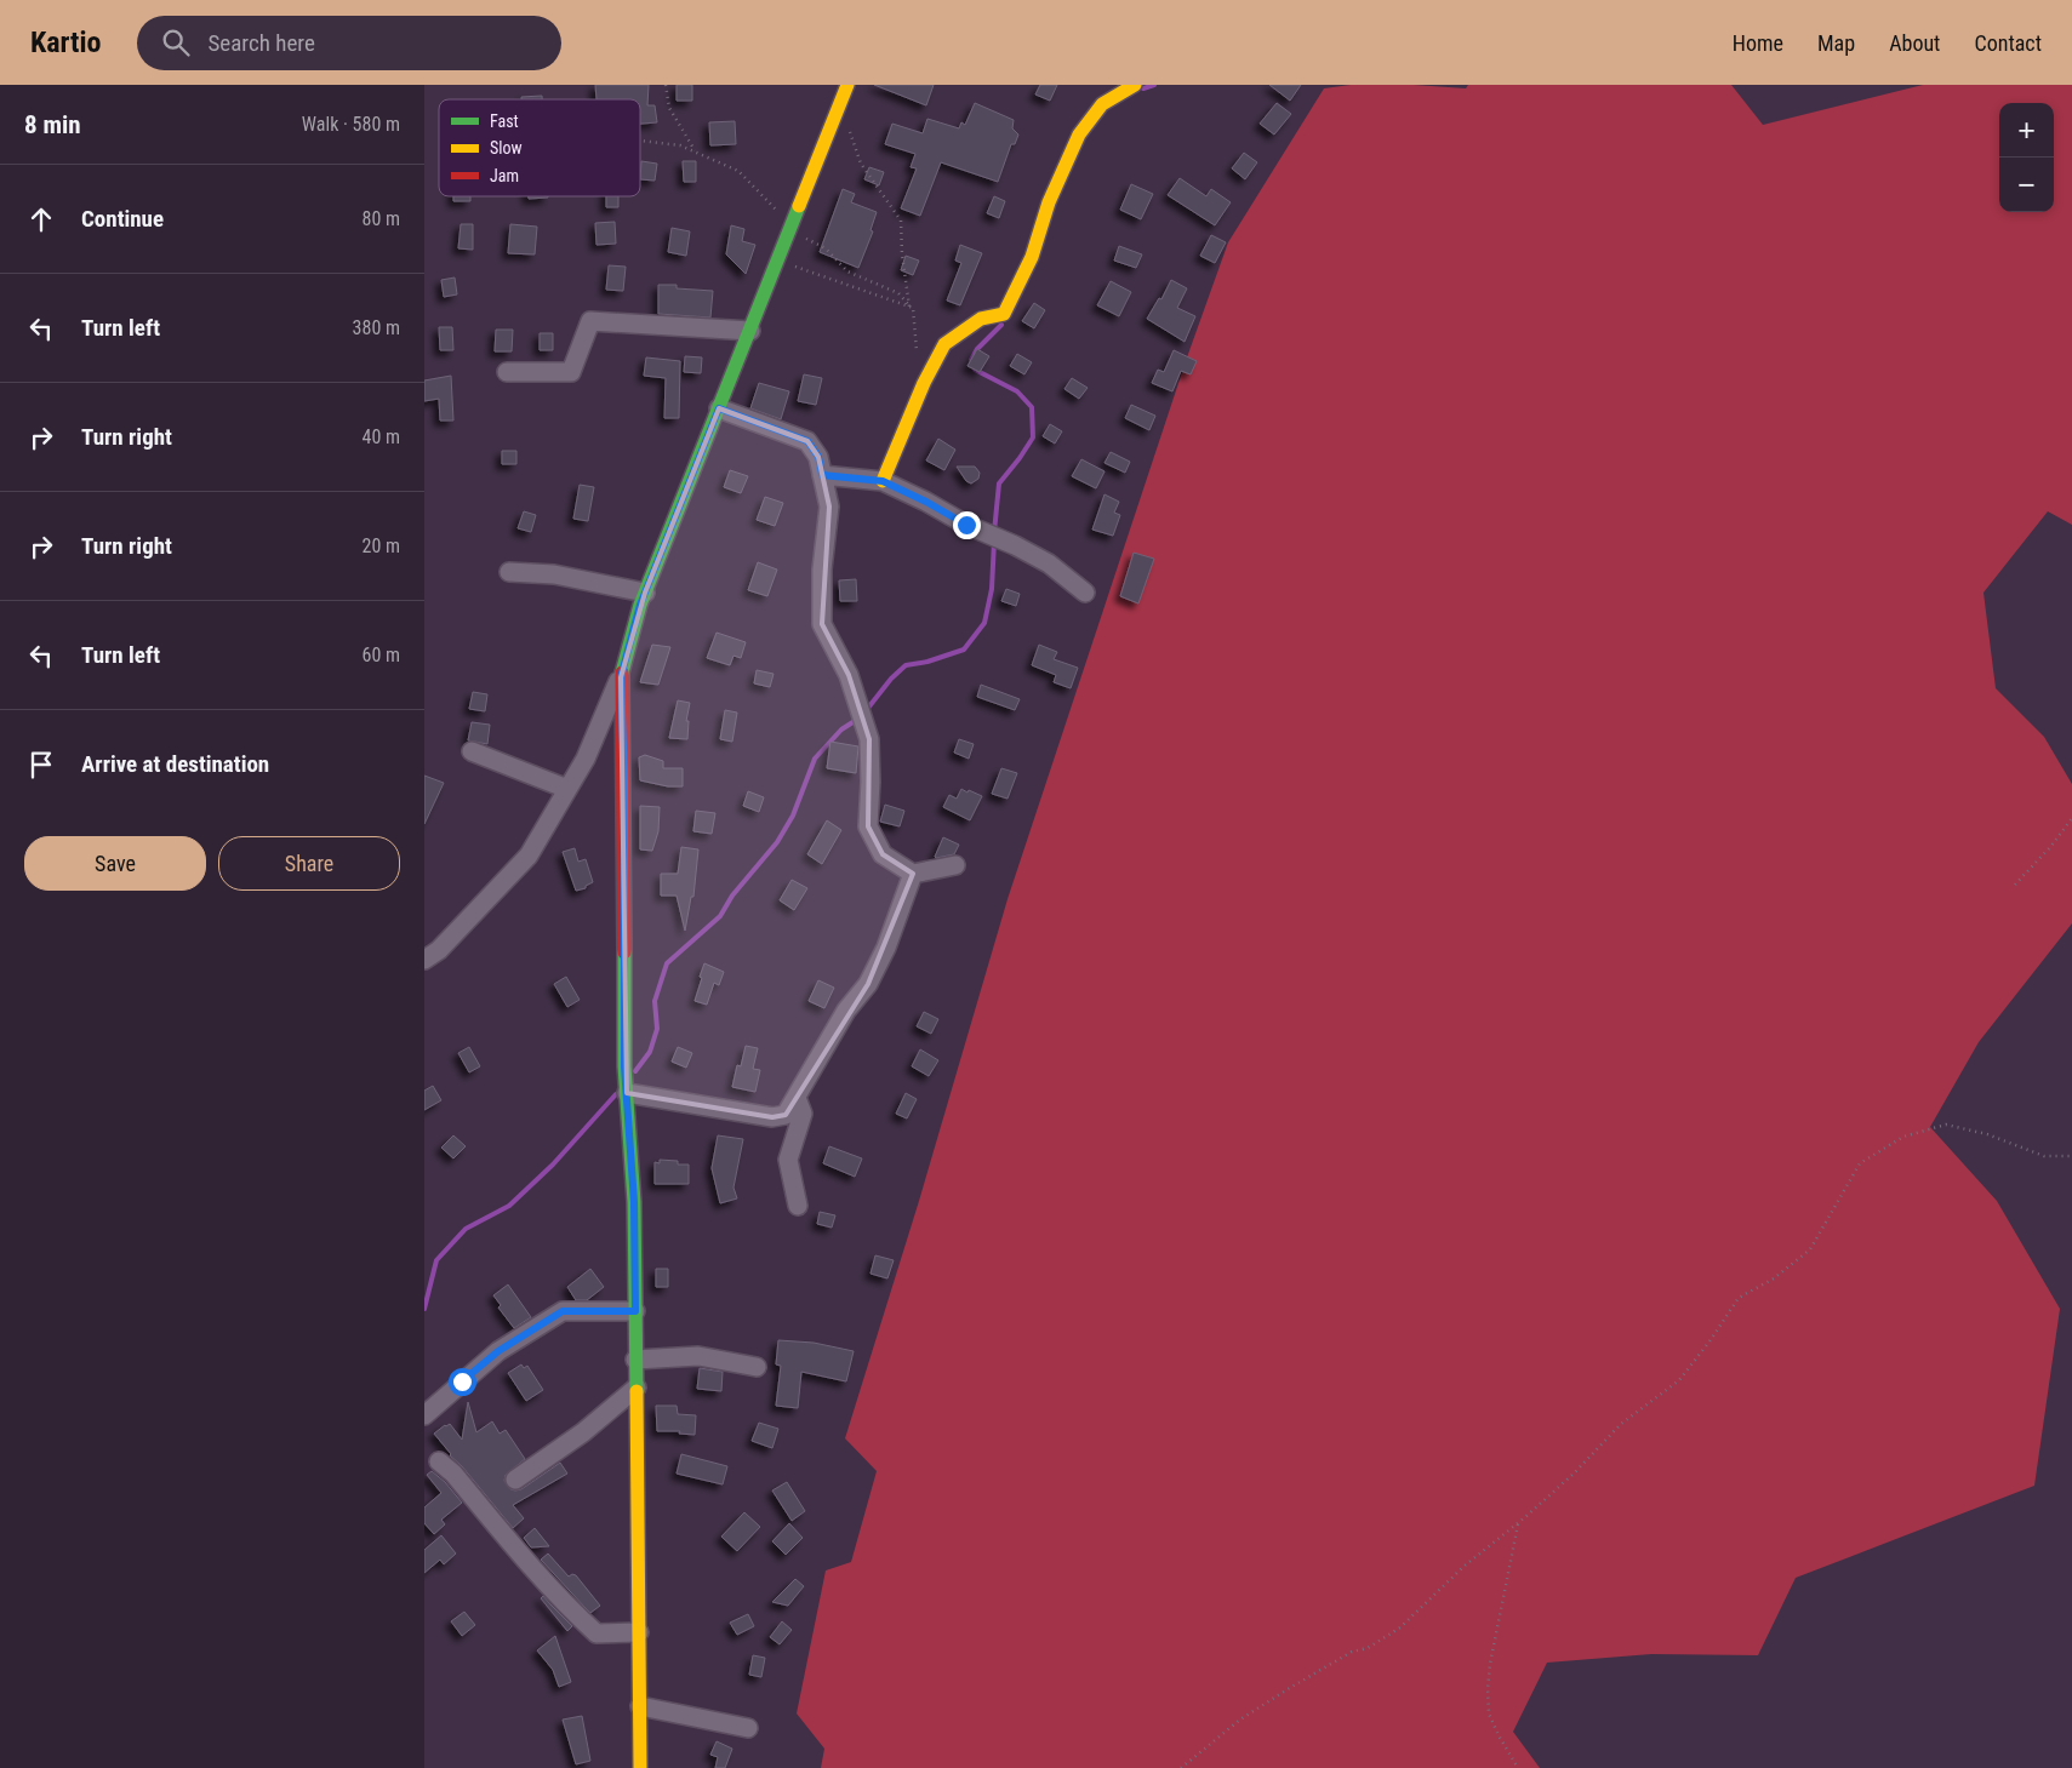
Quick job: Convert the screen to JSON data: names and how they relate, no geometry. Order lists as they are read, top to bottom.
{
  "legend": ["Fast", "Slow", "Jam"],
  "page": {
    "header": "Kartio",
    "search": "Search here",
    "nav": [
      "Home",
      "Map",
      "About",
      "Contact"
    ],
    "heading": ["8 min", "Walk · 580 m"],
    "map_buttons": ["+", "−"],
    "list": [
      ["Continue", "80 m"],
      ["Turn left", "380 m"],
      ["Turn right", "40 m"],
      ["Turn right", "20 m"],
      ["Turn left", "60 m"],
      "Arrive at destination"
    ],
    "buttons": ["Save", "Share"]
  }
}
